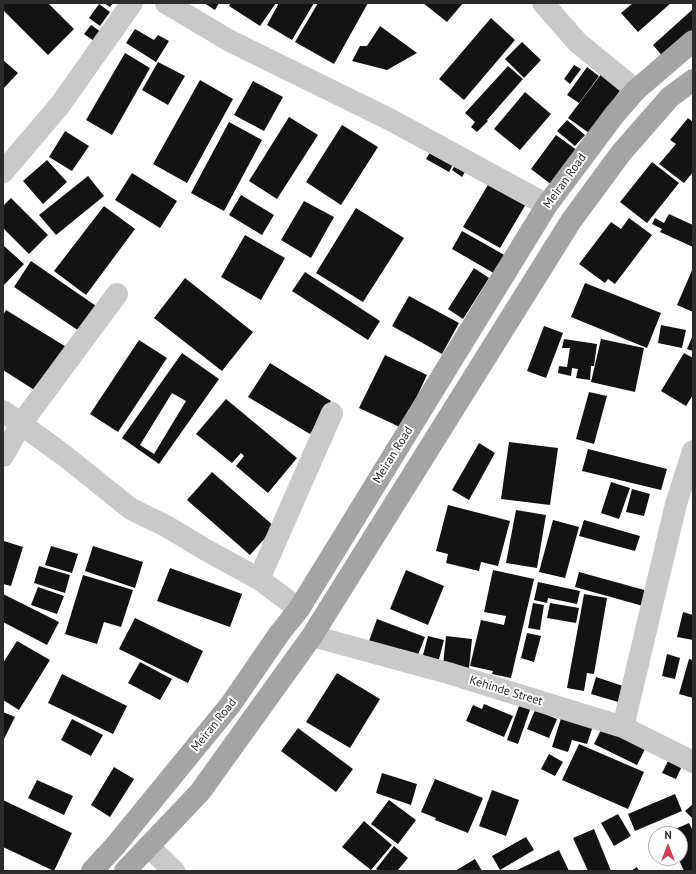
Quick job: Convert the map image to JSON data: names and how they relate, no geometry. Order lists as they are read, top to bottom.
{
  "streets": {
    "main road": ["Meiran Road"],
    "street": ["Kehinde Street"]
  },
  "north": "top"
}
